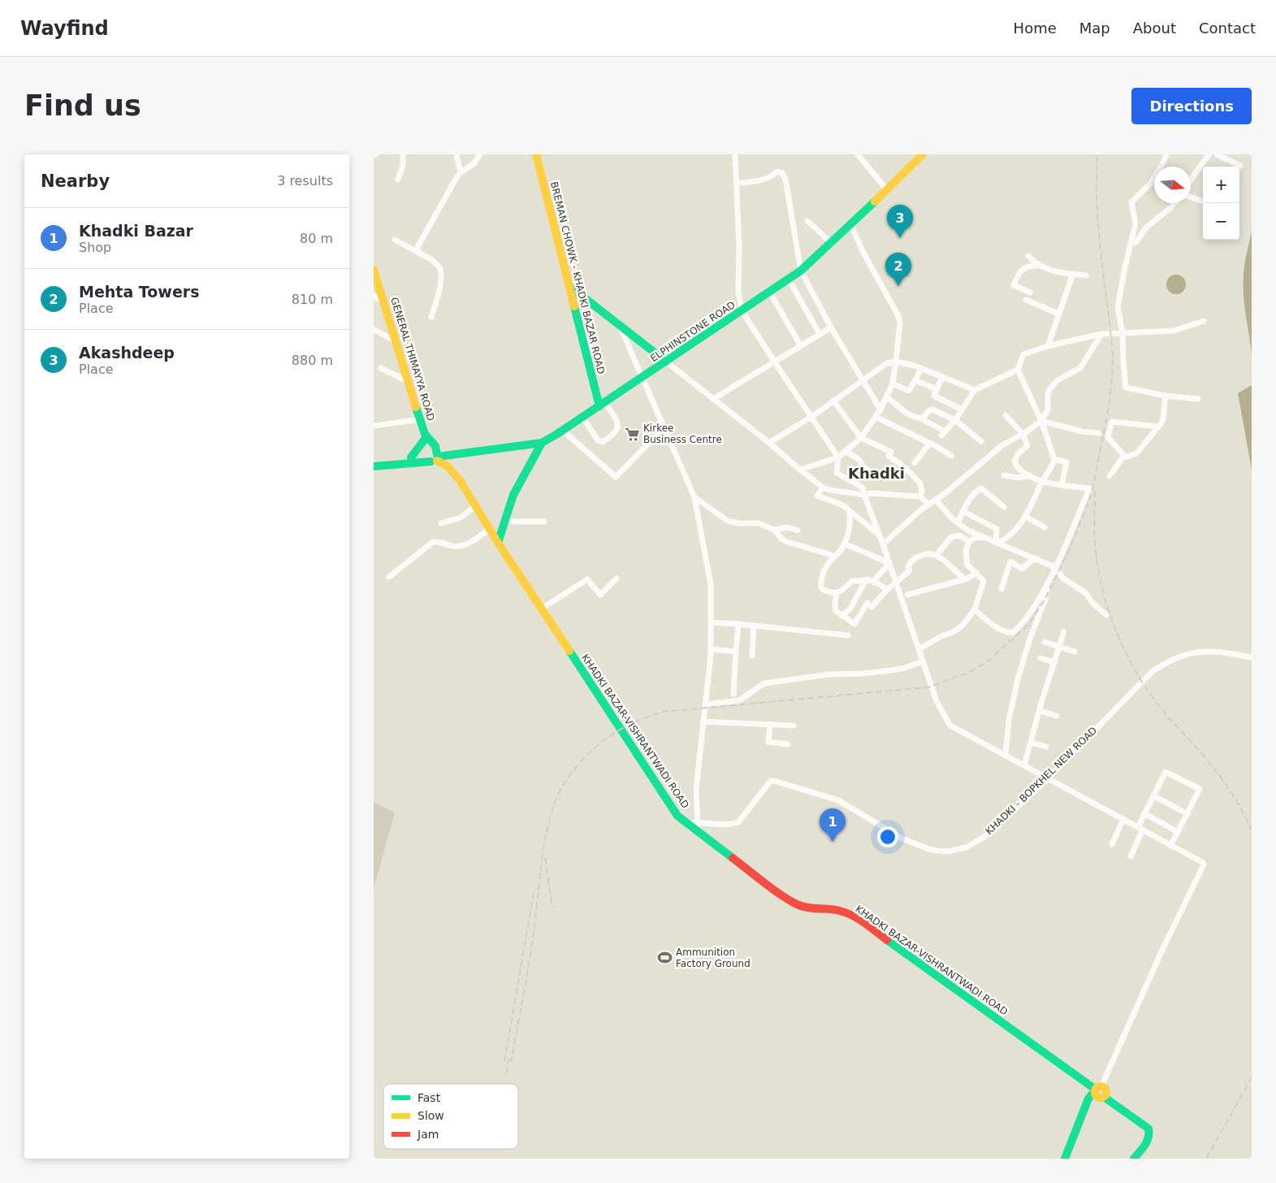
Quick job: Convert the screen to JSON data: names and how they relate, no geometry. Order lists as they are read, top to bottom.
{
  "streets": {
    "main road": [
      "BREMAN CHOWK - KHADKI BAZAR ROAD",
      "ELPHINSTONE ROAD",
      "GENERAL THIMAYYA ROAD",
      "KHADKI BAZAR-VISHRANTWADI ROAD"
    ],
    "street": ["KHADKI - BOPKHEL NEW ROAD"]
  },
  "crossings": [
    ["BREMAN CHOWK - KHADKI BAZAR ROAD", "ELPHINSTONE ROAD"],
    ["ELPHINSTONE ROAD", "GENERAL THIMAYYA ROAD"],
    ["ELPHINSTONE ROAD", "KHADKI BAZAR-VISHRANTWADI ROAD"],
    ["GENERAL THIMAYYA ROAD", "KHADKI BAZAR-VISHRANTWADI ROAD"]
  ],
  "districts": ["Khadki"],
  "places": {
    "supermarket": ["Kirkee Business Centre"],
    "sports": ["Ammunition Factory Ground"]
  },
  "legend": ["Fast", "Slow", "Jam"],
  "north": "right",
  "page": {
    "header": "Wayfind",
    "nav": [
      "Home",
      "Map",
      "About",
      "Contact"
    ],
    "buttons": "Directions",
    "title": "Find us",
    "heading": ["Nearby", "3 results"],
    "map_buttons": ["+", "−"],
    "pins": ["3", "2", "1"],
    "list": [
      {
        "mark": "1",
        "name": "Khadki Bazar",
        "note": "Shop",
        "value": "80 m"
      },
      {
        "mark": "2",
        "name": "Mehta Towers",
        "note": "Place",
        "value": "810 m"
      },
      {
        "mark": "3",
        "name": "Akashdeep",
        "note": "Place",
        "value": "880 m"
      }
    ]
  }
}
